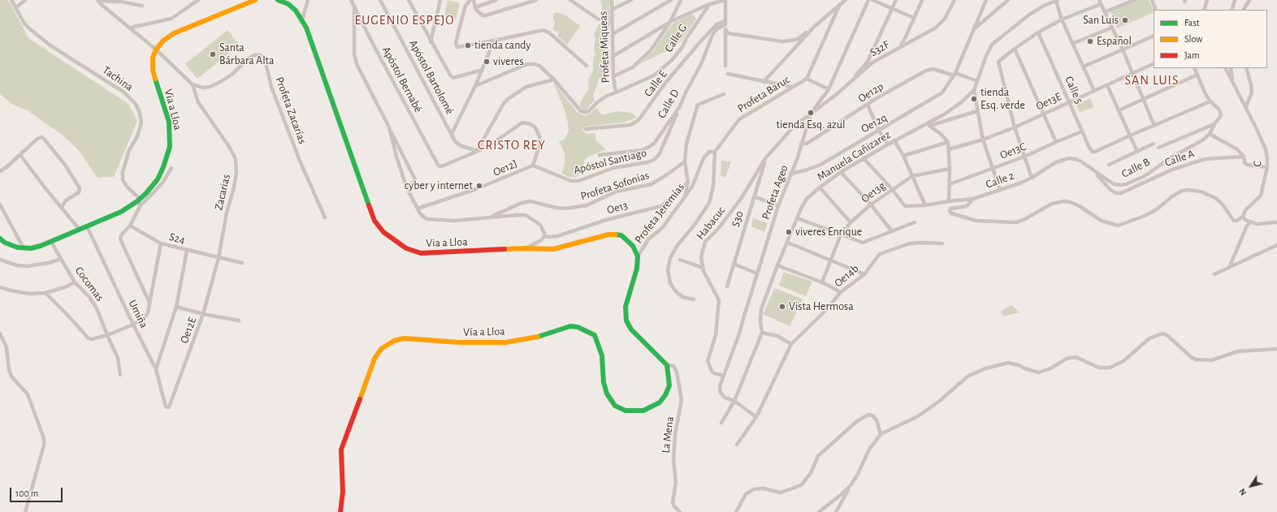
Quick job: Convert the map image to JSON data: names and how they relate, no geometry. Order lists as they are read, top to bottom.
{
  "streets": {
    "street": [
      "Calle G",
      "Profeta Miqueas",
      "S32F",
      "Apóstol Bartolomé",
      "Tachina",
      "Apóstol Bernabé",
      "Calle E",
      "Calle 5",
      "Oe12p",
      "Profeta Baruc",
      "Oe13E",
      "Calle D",
      "Via a Lloa",
      "Profeta Zacarías",
      "Oe12q",
      "Oe13C",
      "Manuela Cañizarez",
      "Calle A",
      "Apóstol Santiago",
      "C",
      "Oe12J",
      "Calle B",
      "Calle 2",
      "Profeta Sofonías",
      "Zacarias",
      "Profeta Ageo",
      "Oe13g",
      "Oe13",
      "Profeta Jeremías",
      "S30",
      "Habacuc",
      "S24",
      "Oe14b",
      "Cocomas",
      "Umiña",
      "Oe12E",
      "Vía a Lloa",
      "La Mena"
    ]
  },
  "crossings": [
    ["Calle G", "Profeta Miqueas"],
    ["S32F", "Profeta Ageo"],
    ["S32F", "Habacuc"],
    ["Apóstol Bartolomé", "Apóstol Bernabé"],
    ["Apóstol Bartolomé", "Oe12J"],
    ["Tachina", "Via a Lloa"],
    ["Apóstol Bernabé", "Oe12J"],
    ["Calle E", "Calle D"],
    ["Calle 5", "Oe13E"],
    ["Calle 5", "Oe13C"],
    ["Oe12p", "Oe12q"],
    ["Oe12p", "Manuela Cañizarez"],
    ["Oe12p", "Profeta Ageo"],
    ["Profeta Baruc", "Profeta Jeremías"],
    ["Calle D", "Apóstol Santiago"],
    ["Via a Lloa", "Profeta Jeremías"],
    ["Via a Lloa", "Cocomas"],
    ["Via a Lloa", "Umiña"],
    ["Profeta Zacarías", "Zacarias"],
    ["Oe12q", "Profeta Ageo"],
    ["Manuela Cañizarez", "Profeta Ageo"],
    ["Calle A", "Calle B"],
    ["Calle A", "Calle 2"],
    ["Apóstol Santiago", "Oe12J"],
    ["Calle B", "Calle 2"],
    ["Calle 2", "Oe13g"],
    ["Zacarias", "S24"],
    ["Zacarias", "Oe12E"],
    ["Profeta Ageo", "Habacuc"],
    ["S30", "Habacuc"],
    ["S24", "Oe12E"],
    ["Umiña", "Oe12E"],
    ["Vía a Lloa", "La Mena"]
  ],
  "districts": ["EUGENIO ESPEJO", "SAN LUIS", "CRISTO REY"],
  "places": [
    "San Luis",
    "Español",
    "tienda candy",
    "Santa Bárbara Alta",
    "viveres",
    "tienda Esq. verde",
    "tienda Esq. azul",
    "cyber y internet",
    "viveres Enrique",
    "Vista Hermosa"
  ],
  "legend": ["Fast", "Slow", "Jam"],
  "scale_bar": "100 m",
  "north": "bottom left"
}
